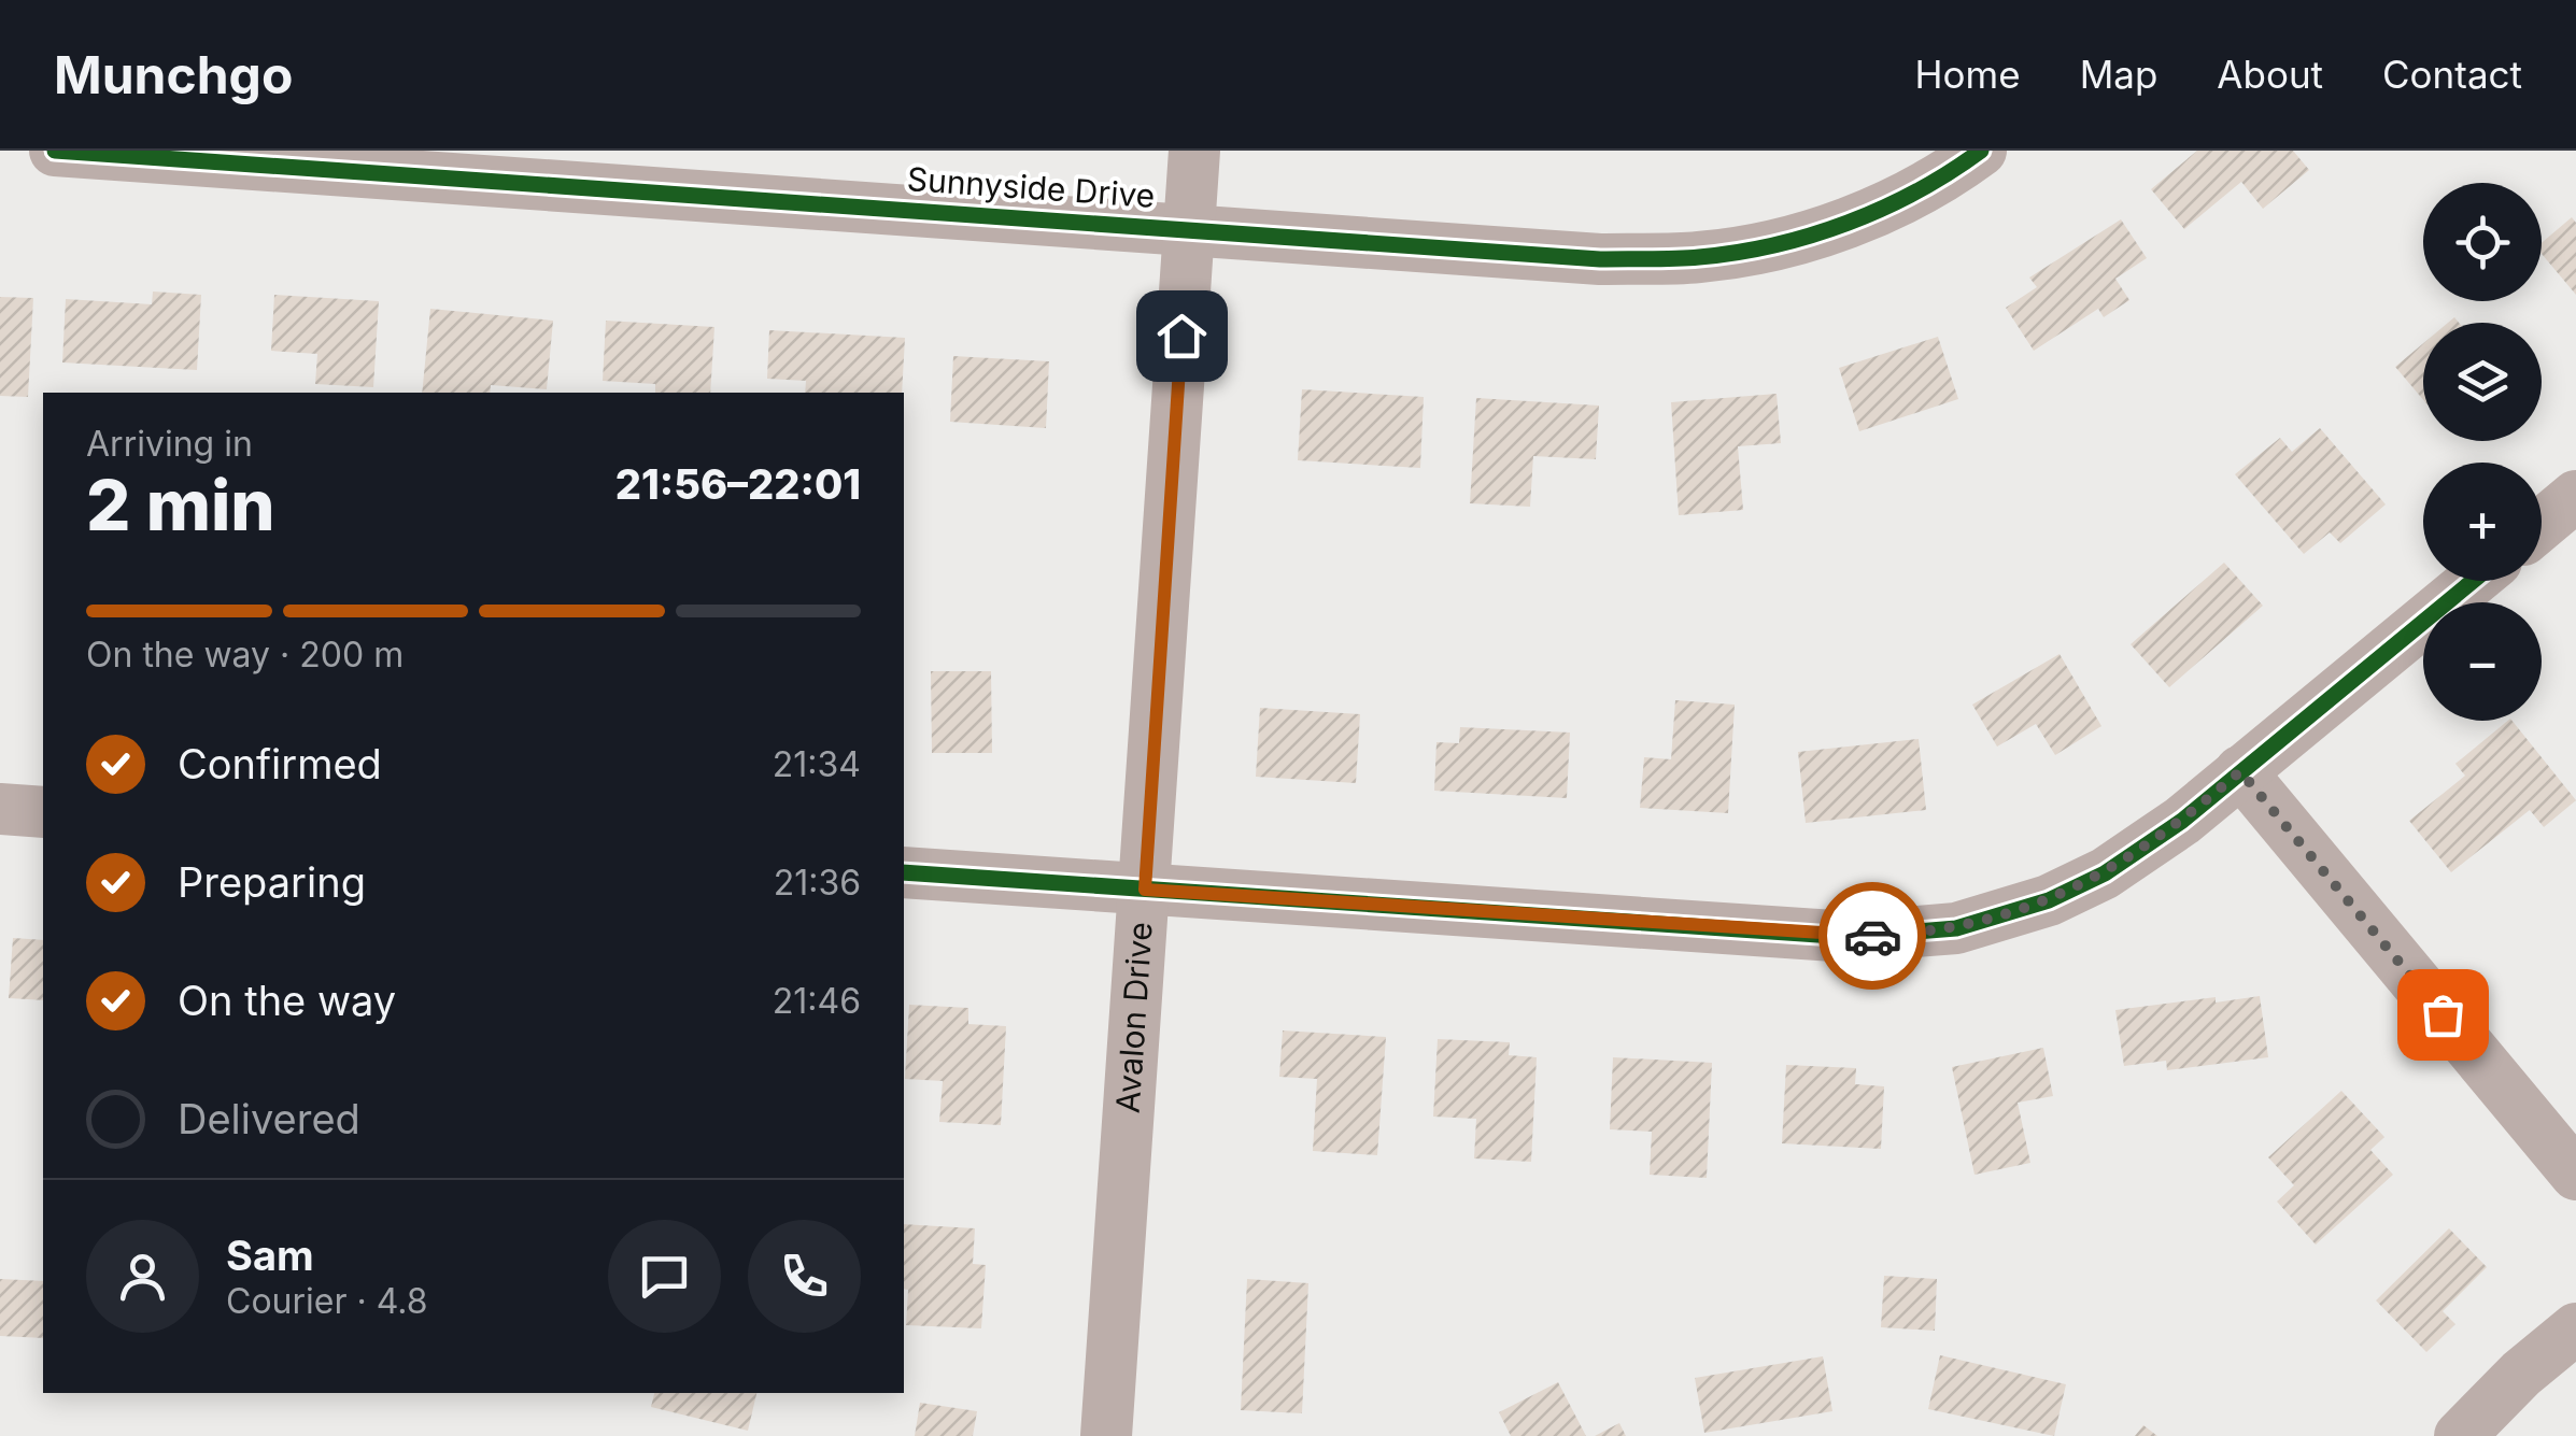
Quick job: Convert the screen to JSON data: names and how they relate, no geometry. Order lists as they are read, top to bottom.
{
  "streets": {
    "street": ["Sunnyside Drive", "Avalon Drive"]
  },
  "crossings": [
    ["Sunnyside Drive", "Avalon Drive"]
  ],
  "page": {
    "header": "Munchgo",
    "nav": [
      "Home",
      "Map",
      "About",
      "Contact"
    ],
    "map_buttons": ["+", "−"],
    "heading": ["2 min", "Arriving in", "21:56–22:01"],
    "panel": ["Sam", "Courier · 4.8"],
    "bar": "On the way · 200 m",
    "list": [
      ["Confirmed", "21:34"],
      ["Preparing", "21:36"],
      ["On the way", "21:46"],
      "Delivered"
    ]
  }
}
